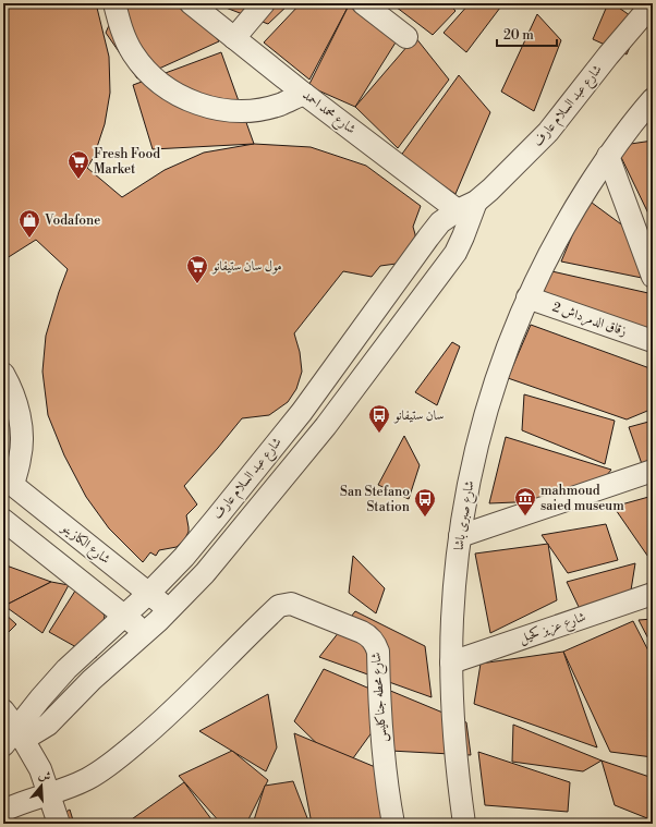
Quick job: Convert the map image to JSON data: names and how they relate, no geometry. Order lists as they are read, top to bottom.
{
  "streets": {
    "street": [
      "شارع عبد السلام عارف",
      "شارع محمد احمد",
      "زقاق الدمرداش 2",
      "شارع صبرى باشا",
      "شارع الكازينو",
      "شارع عزيز كحيل",
      "شارع محطه جناكليس"
    ]
  },
  "crossings": [
    ["شارع عبد السلام عارف", "شارع محمد احمد"],
    ["شارع عبد السلام عارف", "شارع الكازينو"],
    ["زقاق الدمرداش 2", "شارع صبرى باشا"],
    ["شارع صبرى باشا", "شارع عزيز كحيل"]
  ],
  "places": {
    "supermarket": ["Fresh Food Market", "مول سان ستيفانو"],
    "shop": ["Vodafone"],
    "bus stop": ["سان ستيفانو", "San Stefano Station"],
    "museum": ["mahmoud saied museum"]
  },
  "scale_bar": "20 m",
  "north": "top"
}
